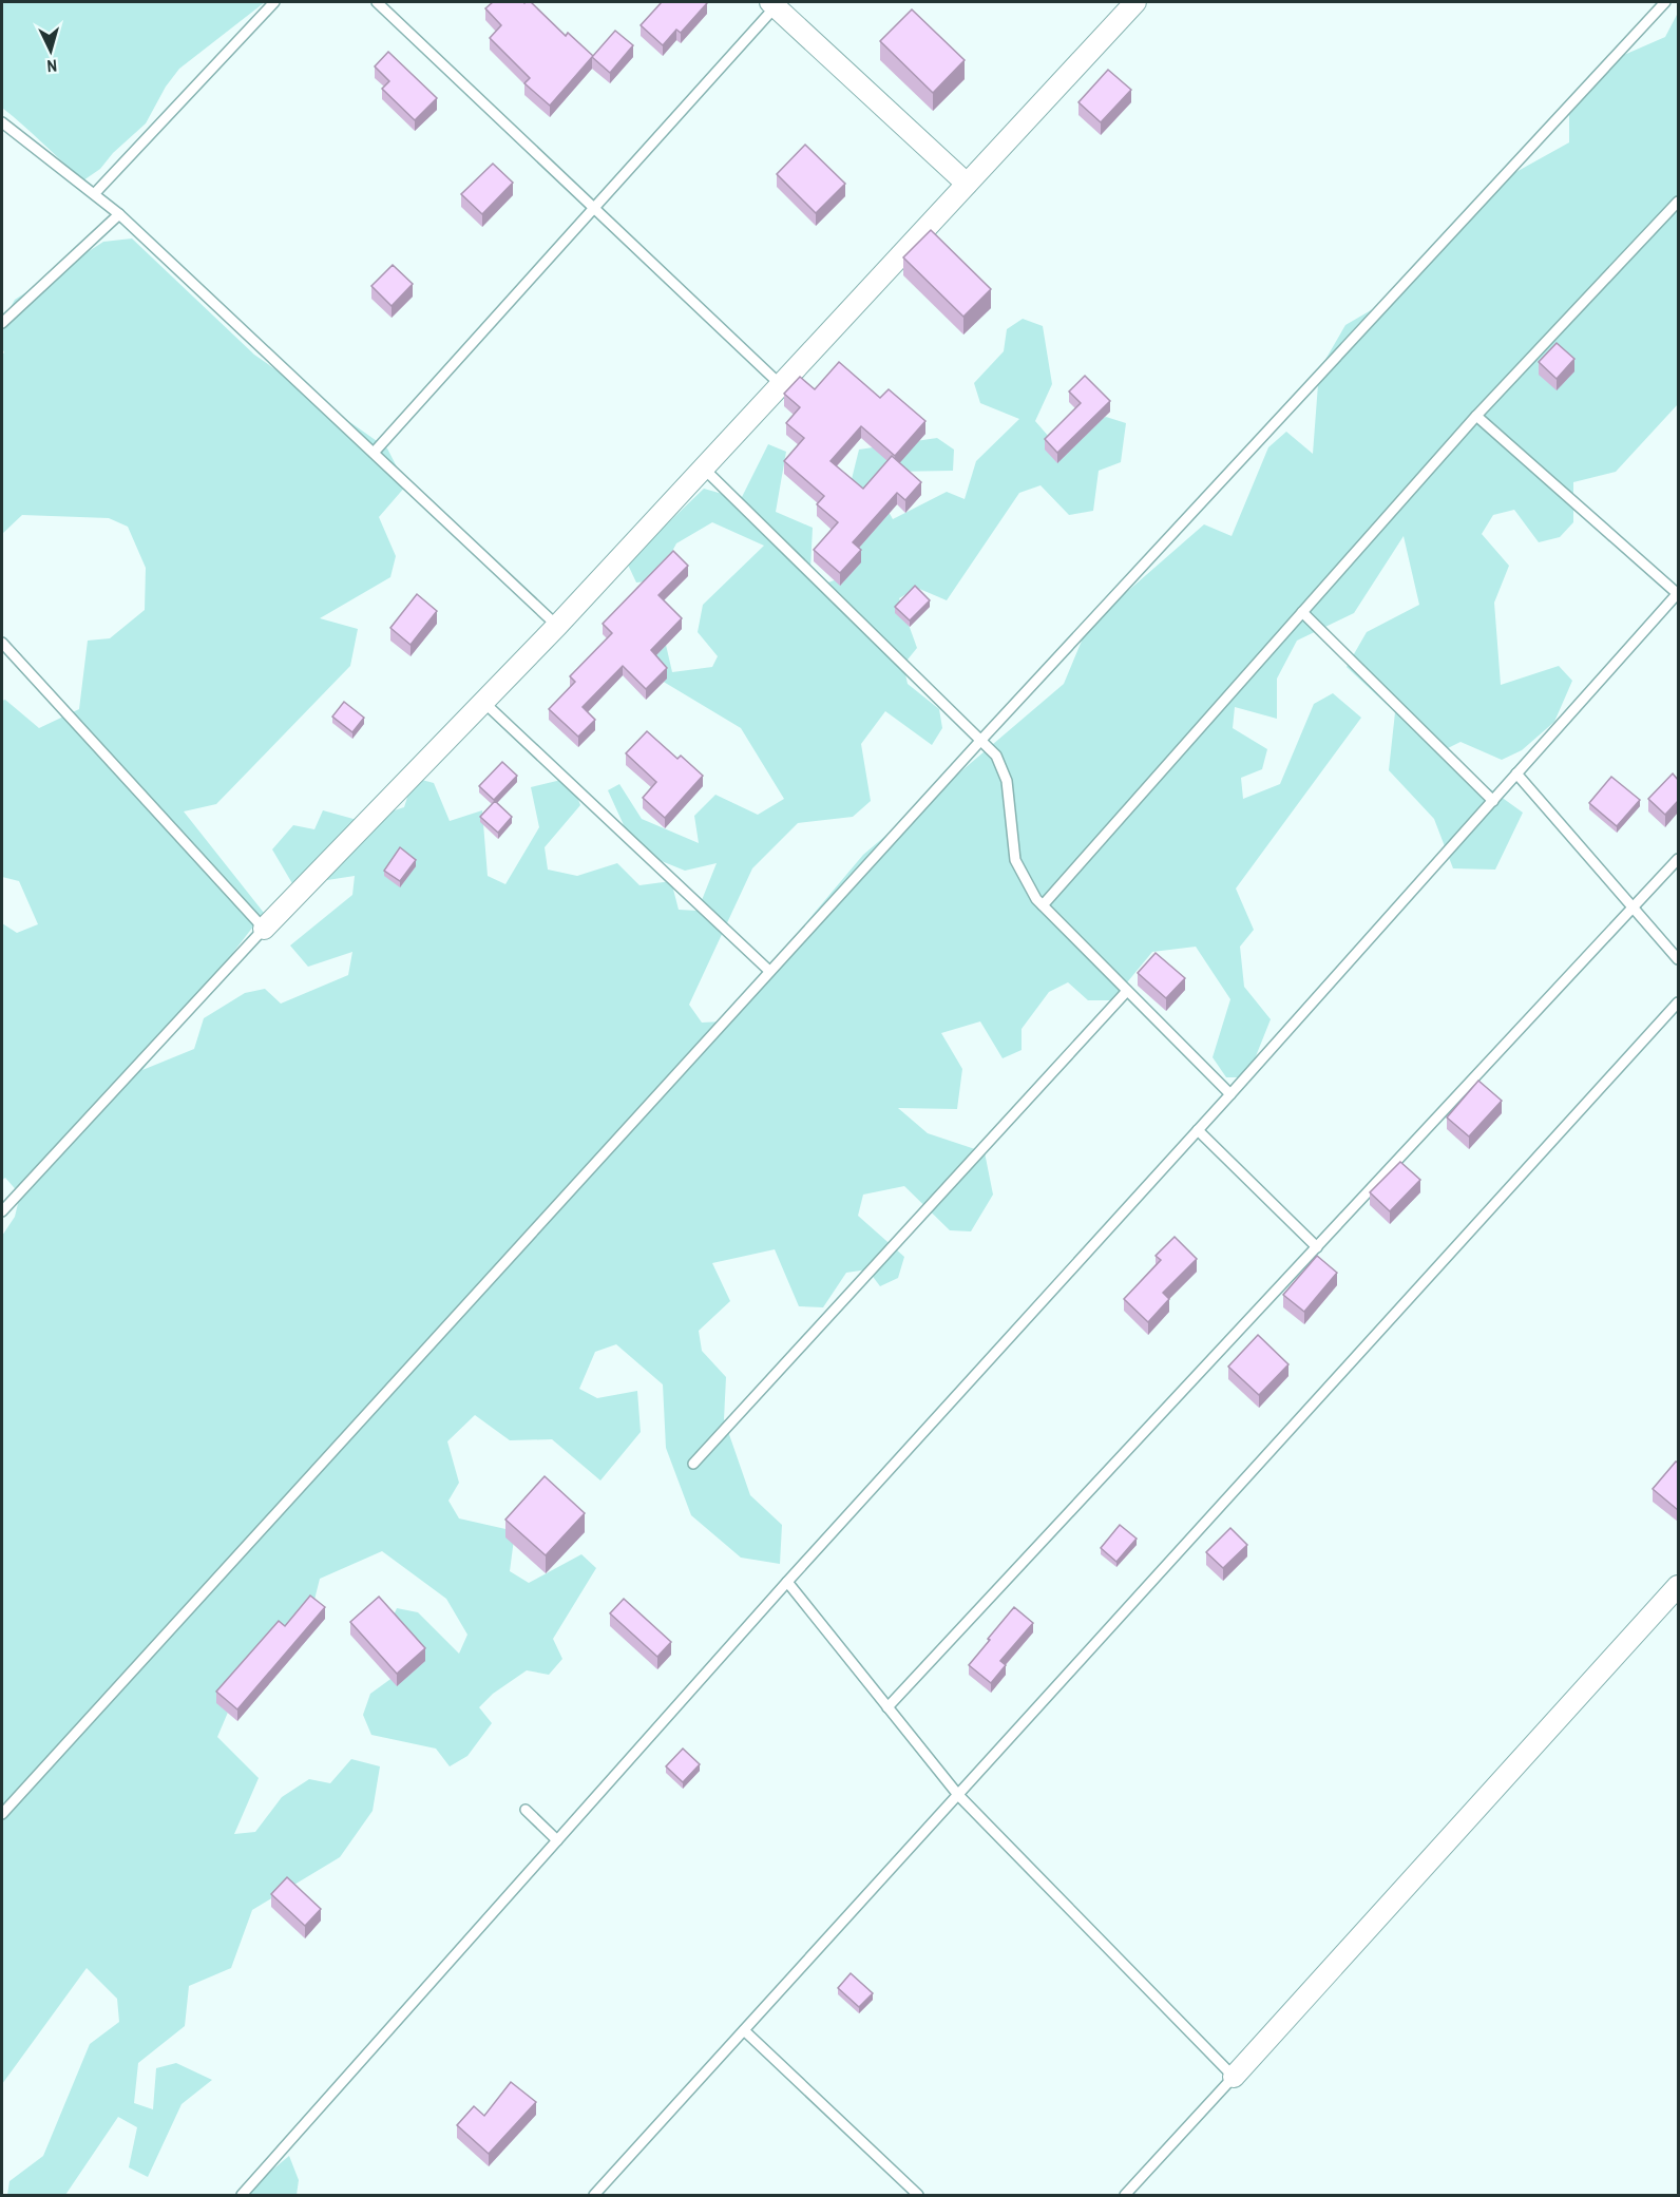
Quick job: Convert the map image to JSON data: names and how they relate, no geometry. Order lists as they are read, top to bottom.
{
  "north": "bottom"
}
